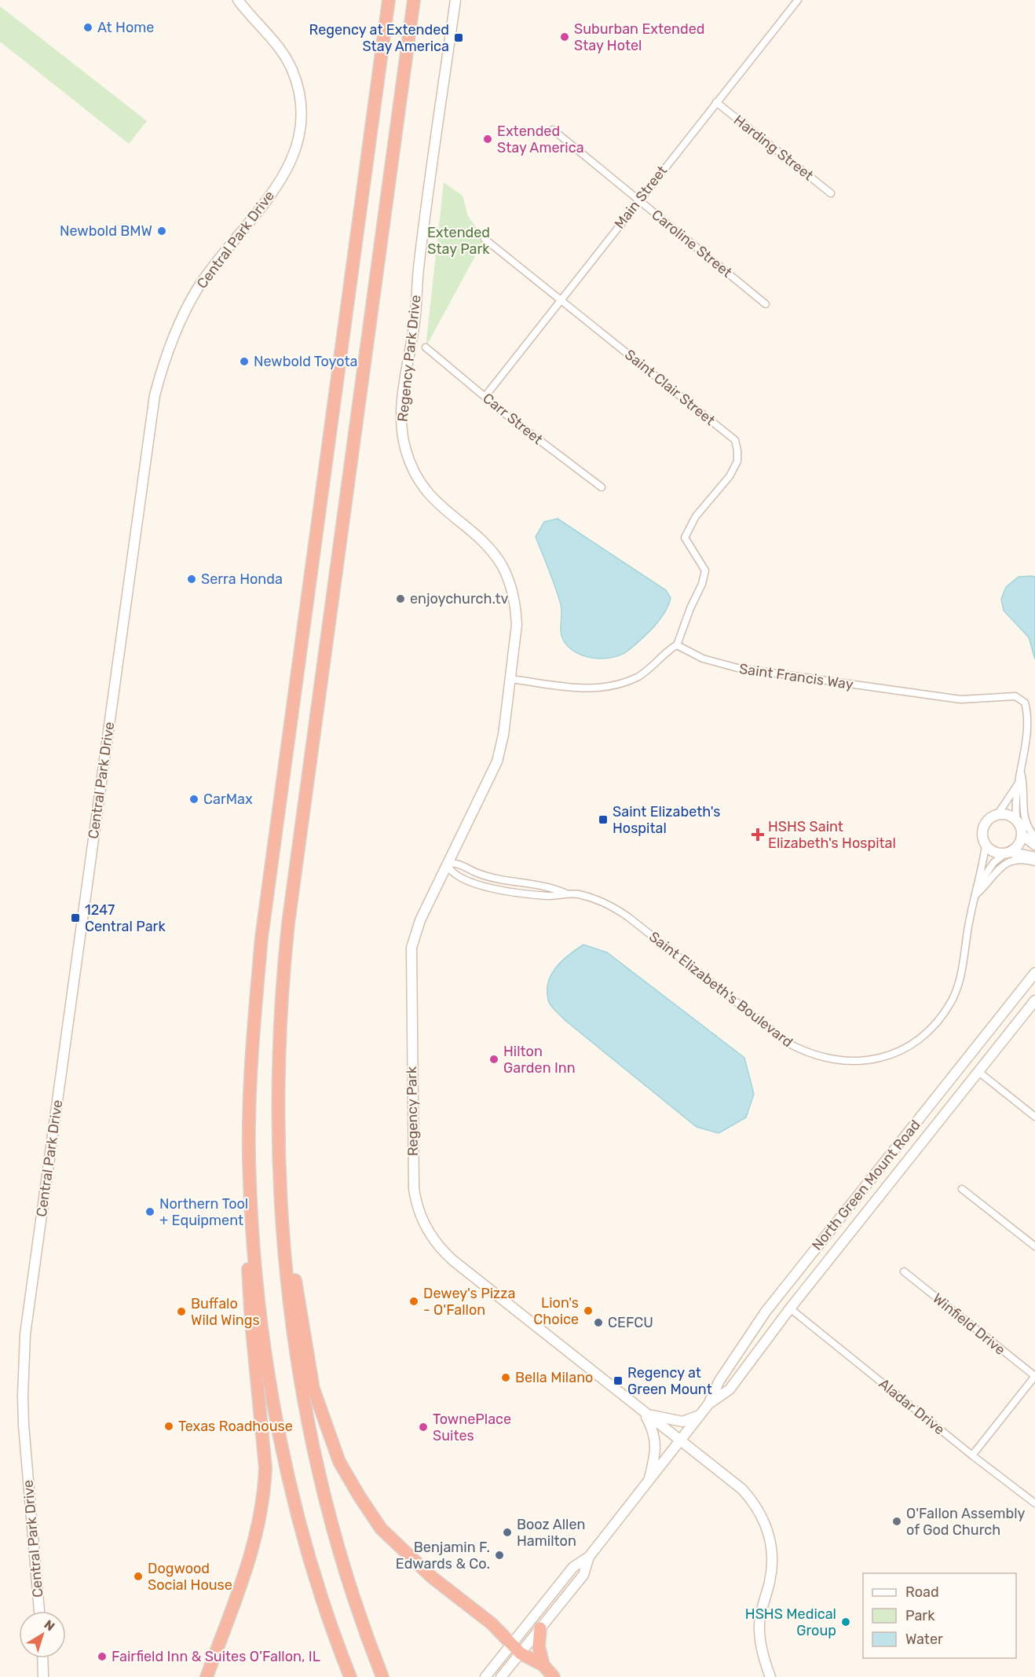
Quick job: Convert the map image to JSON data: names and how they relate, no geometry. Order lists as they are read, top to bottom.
{
  "streets": {
    "street": [
      "Harding Street",
      "Main Street",
      "Central Park Drive",
      "Caroline Street",
      "Regency Park Drive",
      "Saint Clair Street",
      "Carr Street",
      "Saint Francis Way",
      "Saint Elizabeth's Boulevard",
      "Regency Park",
      "North Green Mount Road",
      "Winfield Drive",
      "Aladar Drive"
    ]
  },
  "crossings": [
    ["Harding Street", "Main Street"],
    ["Main Street", "Caroline Street"],
    ["Main Street", "Saint Clair Street"],
    ["Main Street", "Carr Street"],
    ["Regency Park Drive", "Regency Park"],
    ["Saint Clair Street", "Saint Francis Way"],
    ["Saint Francis Way", "Saint Elizabeth's Boulevard"],
    ["Saint Elizabeth's Boulevard", "Regency Park"],
    ["Regency Park", "North Green Mount Road"],
    ["North Green Mount Road", "Aladar Drive"]
  ],
  "parks": ["Extended Stay Park"],
  "places": {
    "other": [
      "At Home",
      "Suburban Extended Stay Hotel",
      "Extended Stay America",
      "Newbold BMW",
      "Newbold Toyota",
      "Serra Honda",
      "enjoychurch.tv",
      "CarMax",
      "Hilton Garden Inn",
      "Northern Tool + Equipment",
      "Dewey's Pizza - O'Fallon",
      "Lion's Choice",
      "Buffalo Wild Wings",
      "CEFCU",
      "Bella Milano",
      "Texas Roadhouse",
      "TownePlace Suites",
      "O'Fallon Assembly of God Church",
      "Booz Allen Hamilton",
      "Benjamin F. Edwards & Co.",
      "Dogwood Social House",
      "HSHS Medical Group",
      "Fairfield Inn & Suites O’Fallon, IL"
    ],
    "transit": [
      "Regency at Extended Stay America",
      "Saint Elizabeth's Hospital",
      "1247 Central Park",
      "Regency at Green Mount"
    ],
    "health": ["HSHS Saint Elizabeth's Hospital"]
  },
  "legend": ["Road", "Park", "Water"],
  "north": "top right"
}
